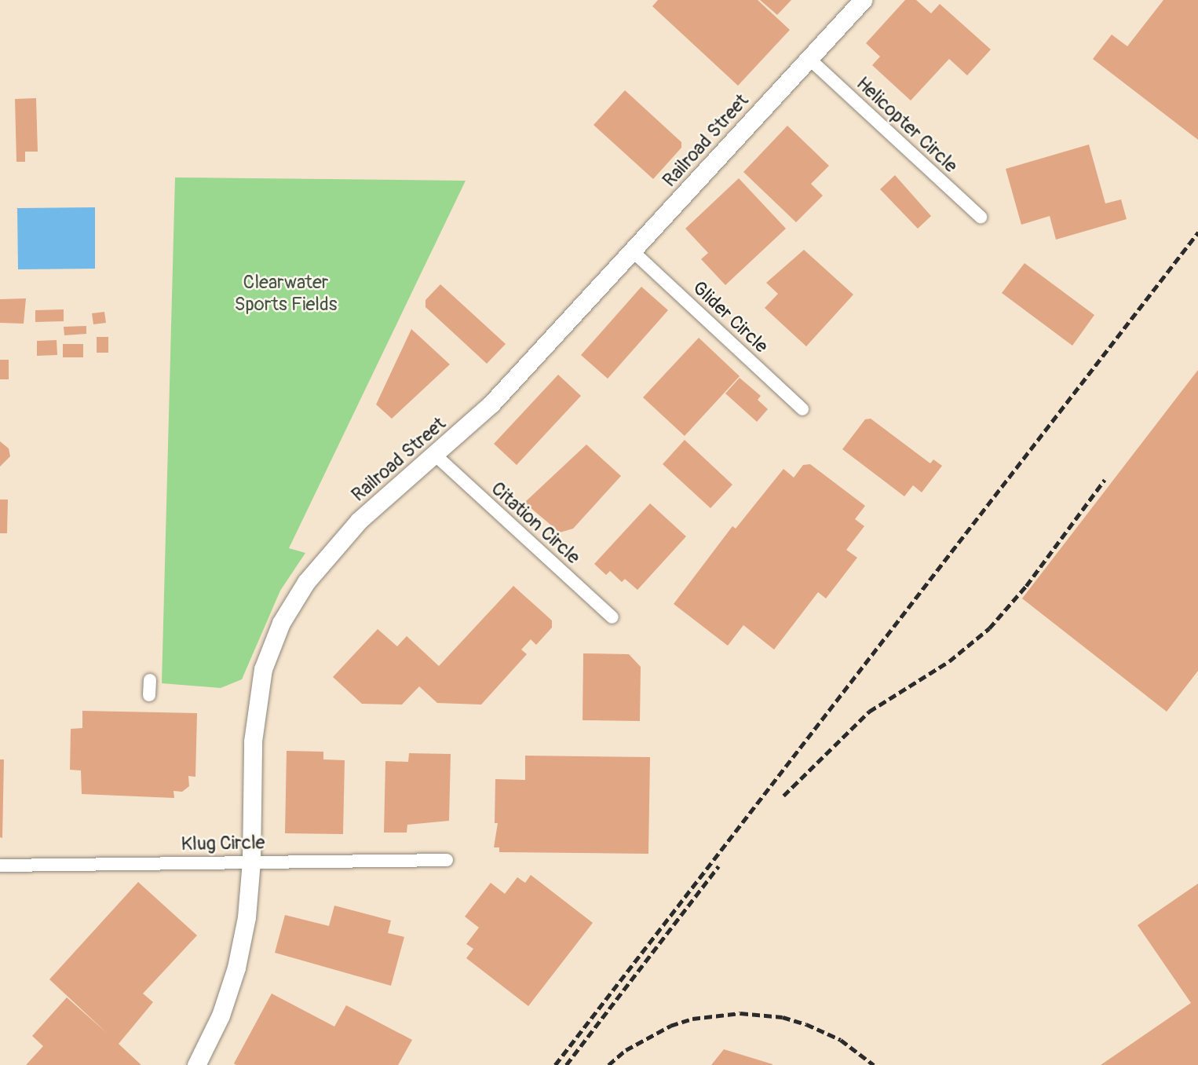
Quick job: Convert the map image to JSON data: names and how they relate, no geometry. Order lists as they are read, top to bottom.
{
  "streets": {
    "main road": ["Railroad Street"],
    "street": [
      "Helicopter Circle",
      "Glider Circle",
      "Citation Circle",
      "Klug Circle"
    ]
  },
  "crossings": [
    ["Helicopter Circle", "Railroad Street"],
    ["Railroad Street", "Glider Circle"],
    ["Railroad Street", "Citation Circle"],
    ["Railroad Street", "Klug Circle"]
  ],
  "parks": ["Clearwater Sports Fields"]
}
